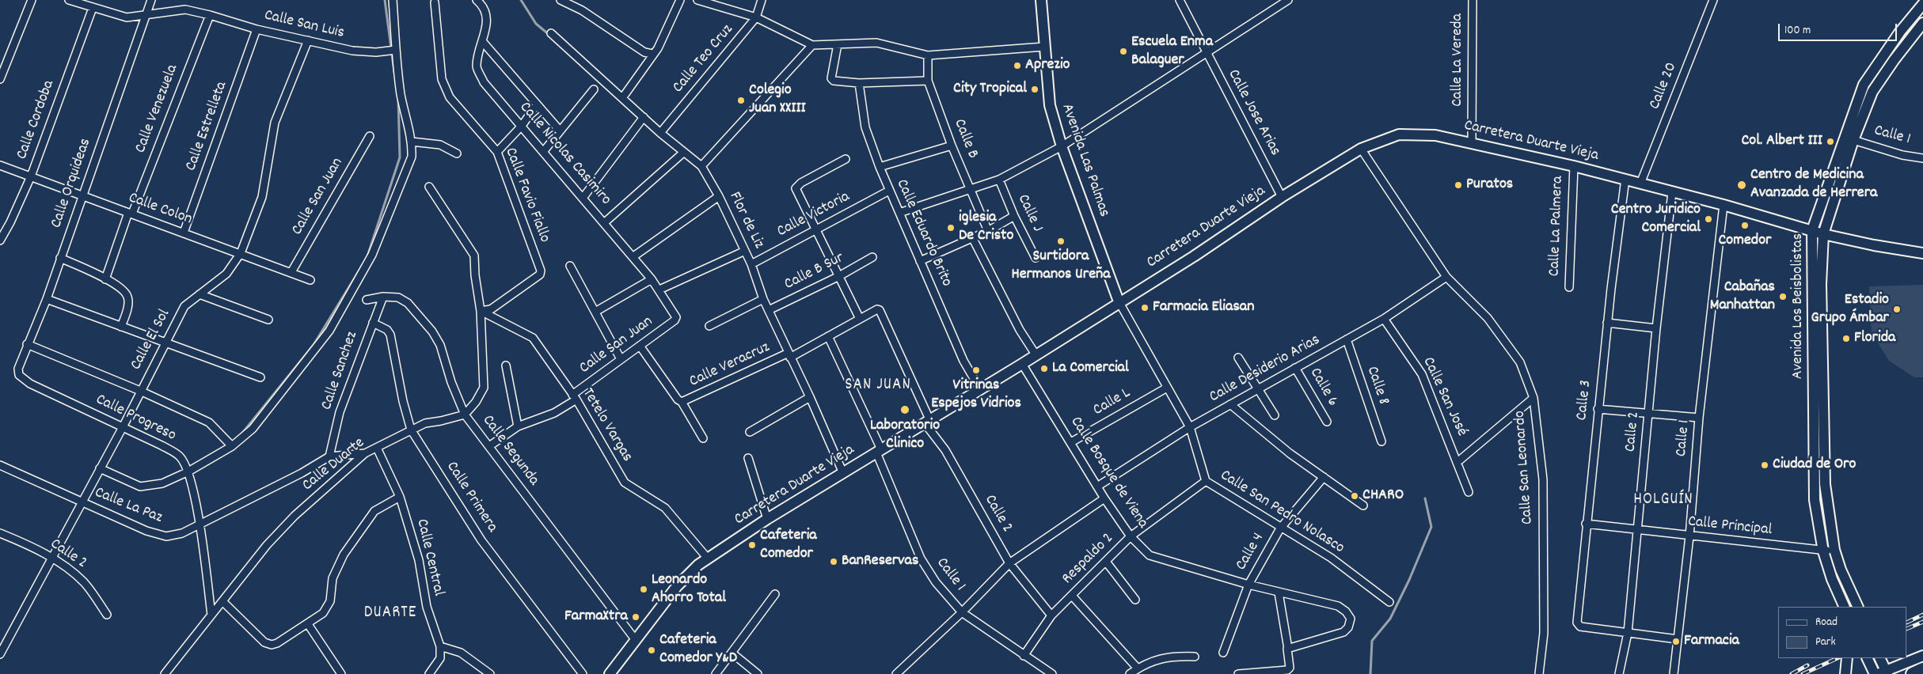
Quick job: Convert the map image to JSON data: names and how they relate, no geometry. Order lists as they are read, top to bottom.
{
  "streets": {
    "main road": ["Carretera Duarte Vieja", "Avenida Las Palmas", "Avenida Los Beisbolistas"],
    "street": [
      "Calle San Luis",
      "Calle Teo Cruz",
      "Calle La Vereda",
      "Calle 20",
      "Calle Venezuela",
      "Calle Jose Arias",
      "Calle Cordoba",
      "Calle Estrelleta",
      "Calle 1",
      "Calle B",
      "Calle Nicolas Casimiro",
      "Calle Orquideas",
      "Calle Favio Fiallo",
      "Calle San Juan",
      "Calle Colon",
      "Calle J",
      "Calle Victoria",
      "Flor de Liz",
      "Calle La Palmera",
      "Calle Eduardo Brito",
      "Calle B Sur",
      "Calle El Sol",
      "Calle Veracruz",
      "Calle Desiderio Arias",
      "Calle Sanchez",
      "Calle 8",
      "Calle 6",
      "Calle San José",
      "Calle 3",
      "Calle L",
      "Calle Progreso",
      "Tetelo Vargas",
      "Calle 2",
      "Calle Segunda",
      "Calle Duarte",
      "Calle San Leonardo",
      "Calle Bosque de Viena",
      "Calle Primera",
      "Calle La Paz",
      "Calle San Pedro Nolasco",
      "Calle Principal",
      "Calle 4",
      "Calle Central",
      "Respaldo 2"
    ]
  },
  "crossings": [
    ["Calle San Luis", "Calle Venezuela"],
    ["Calle San Luis", "Calle Cordoba"],
    ["Calle San Luis", "Calle Estrelleta"],
    ["Calle San Luis", "Calle Orquideas"],
    ["Calle San Luis", "Calle El Sol"],
    ["Calle Teo Cruz", "Flor de Liz"],
    ["Calle La Vereda", "Carretera Duarte Vieja"],
    ["Calle 20", "Carretera Duarte Vieja"],
    ["Calle Venezuela", "Calle Colon"],
    ["Calle Jose Arias", "Carretera Duarte Vieja"],
    ["Calle Cordoba", "Calle Colon"],
    ["Calle Estrelleta", "Calle Colon"],
    ["Calle 1", "Carretera Duarte Vieja"],
    ["Calle 1", "Avenida Los Beisbolistas"],
    ["Calle 1", "Calle Veracruz"],
    ["Calle 1", "Calle Principal"],
    ["Calle 1", "Respaldo 2"],
    ["Carretera Duarte Vieja", "Avenida Las Palmas"],
    ["Carretera Duarte Vieja", "Flor de Liz"],
    ["Carretera Duarte Vieja", "Calle La Palmera"],
    ["Carretera Duarte Vieja", "Calle Eduardo Brito"],
    ["Carretera Duarte Vieja", "Avenida Los Beisbolistas"],
    ["Carretera Duarte Vieja", "Calle 3"],
    ["Carretera Duarte Vieja", "Tetelo Vargas"],
    ["Carretera Duarte Vieja", "Calle 2"],
    ["Carretera Duarte Vieja", "Calle Segunda"],
    ["Carretera Duarte Vieja", "Calle San Leonardo"],
    ["Carretera Duarte Vieja", "Calle Bosque de Viena"],
    ["Carretera Duarte Vieja", "Calle San Pedro Nolasco"],
    ["Calle Nicolas Casimiro", "Calle San Juan"],
    ["Avenida Las Palmas", "Calle San Pedro Nolasco"],
    ["Calle Orquideas", "Calle Colon"],
    ["Calle Orquideas", "Calle Progreso"],
    ["Calle Favio Fiallo", "Tetelo Vargas"],
    ["Calle San Juan", "Calle Colon"],
    ["Calle San Juan", "Calle Veracruz"],
    ["Calle San Juan", "Tetelo Vargas"],
    ["Calle San Juan", "Calle Segunda"],
    ["Calle Colon", "Calle El Sol"],
    ["Calle Victoria", "Flor de Liz"],
    ["Calle Victoria", "Calle Eduardo Brito"],
    ["Flor de Liz", "Calle B Sur"],
    ["Flor de Liz", "Calle Veracruz"],
    ["Avenida Los Beisbolistas", "Calle Principal"],
    ["Calle El Sol", "Calle Progreso"],
    ["Calle El Sol", "Calle 2"],
    ["Calle El Sol", "Calle La Paz"],
    ["Calle Veracruz", "Calle 2"],
    ["Calle Desiderio Arias", "Calle 8"],
    ["Calle Desiderio Arias", "Calle 6"],
    ["Calle Desiderio Arias", "Calle San José"],
    ["Calle Desiderio Arias", "Calle San Leonardo"],
    ["Calle Desiderio Arias", "Calle Bosque de Viena"],
    ["Calle Desiderio Arias", "Calle San Pedro Nolasco"],
    ["Calle Sanchez", "Calle Segunda"],
    ["Calle Sanchez", "Calle Primera"],
    ["Calle Sanchez", "Calle La Paz"],
    ["Calle 3", "Calle 2"],
    ["Calle 3", "Calle Principal"],
    ["Calle L", "Calle Bosque de Viena"],
    ["Calle L", "Calle San Pedro Nolasco"],
    ["Calle Progreso", "Calle Duarte"],
    ["Calle Progreso", "Calle La Paz"],
    ["Calle 2", "Calle Principal"],
    ["Calle 2", "Respaldo 2"],
    ["Calle Segunda", "Calle Duarte"],
    ["Calle Duarte", "Calle Primera"],
    ["Calle Duarte", "Calle Central"],
    ["Calle Bosque de Viena", "Calle 4"],
    ["Calle Bosque de Viena", "Respaldo 2"],
    ["Calle San Pedro Nolasco", "Calle 4"],
    ["Calle San Pedro Nolasco", "Respaldo 2"]
  ],
  "districts": ["SAN JUAN", "HOLGUÍN", "DUARTE"],
  "places": [
    "Escuela Enma Balaguer",
    "Aprezio",
    "City Tropical",
    "Colegio Juan XXIII",
    "Col. Albert III",
    "Puratos",
    "Centro de Medicina Avanzada de Herrera",
    "Centro Juridico Comercial",
    "Comedor",
    "iglesia De Cristo",
    "Surtidora Hermanos Ureña",
    "Cabañas Manhattan",
    "Farmacia Eliasan",
    "Estadio Grupo Ámbar",
    "Florida",
    "La Comercial",
    "Vitrinas Espejos Vidrios",
    "Laboratorio Clinico",
    "Ciudad de Oro",
    "CHARO",
    "Cafeteria Comedor",
    "BanReservas",
    "Leonardo Ahorro Total",
    "FarmaXtra",
    "Farmacia",
    "Cafeteria Comedor Y&D"
  ],
  "legend": ["Road", "Park"],
  "scale_bar": "100 m"
}
